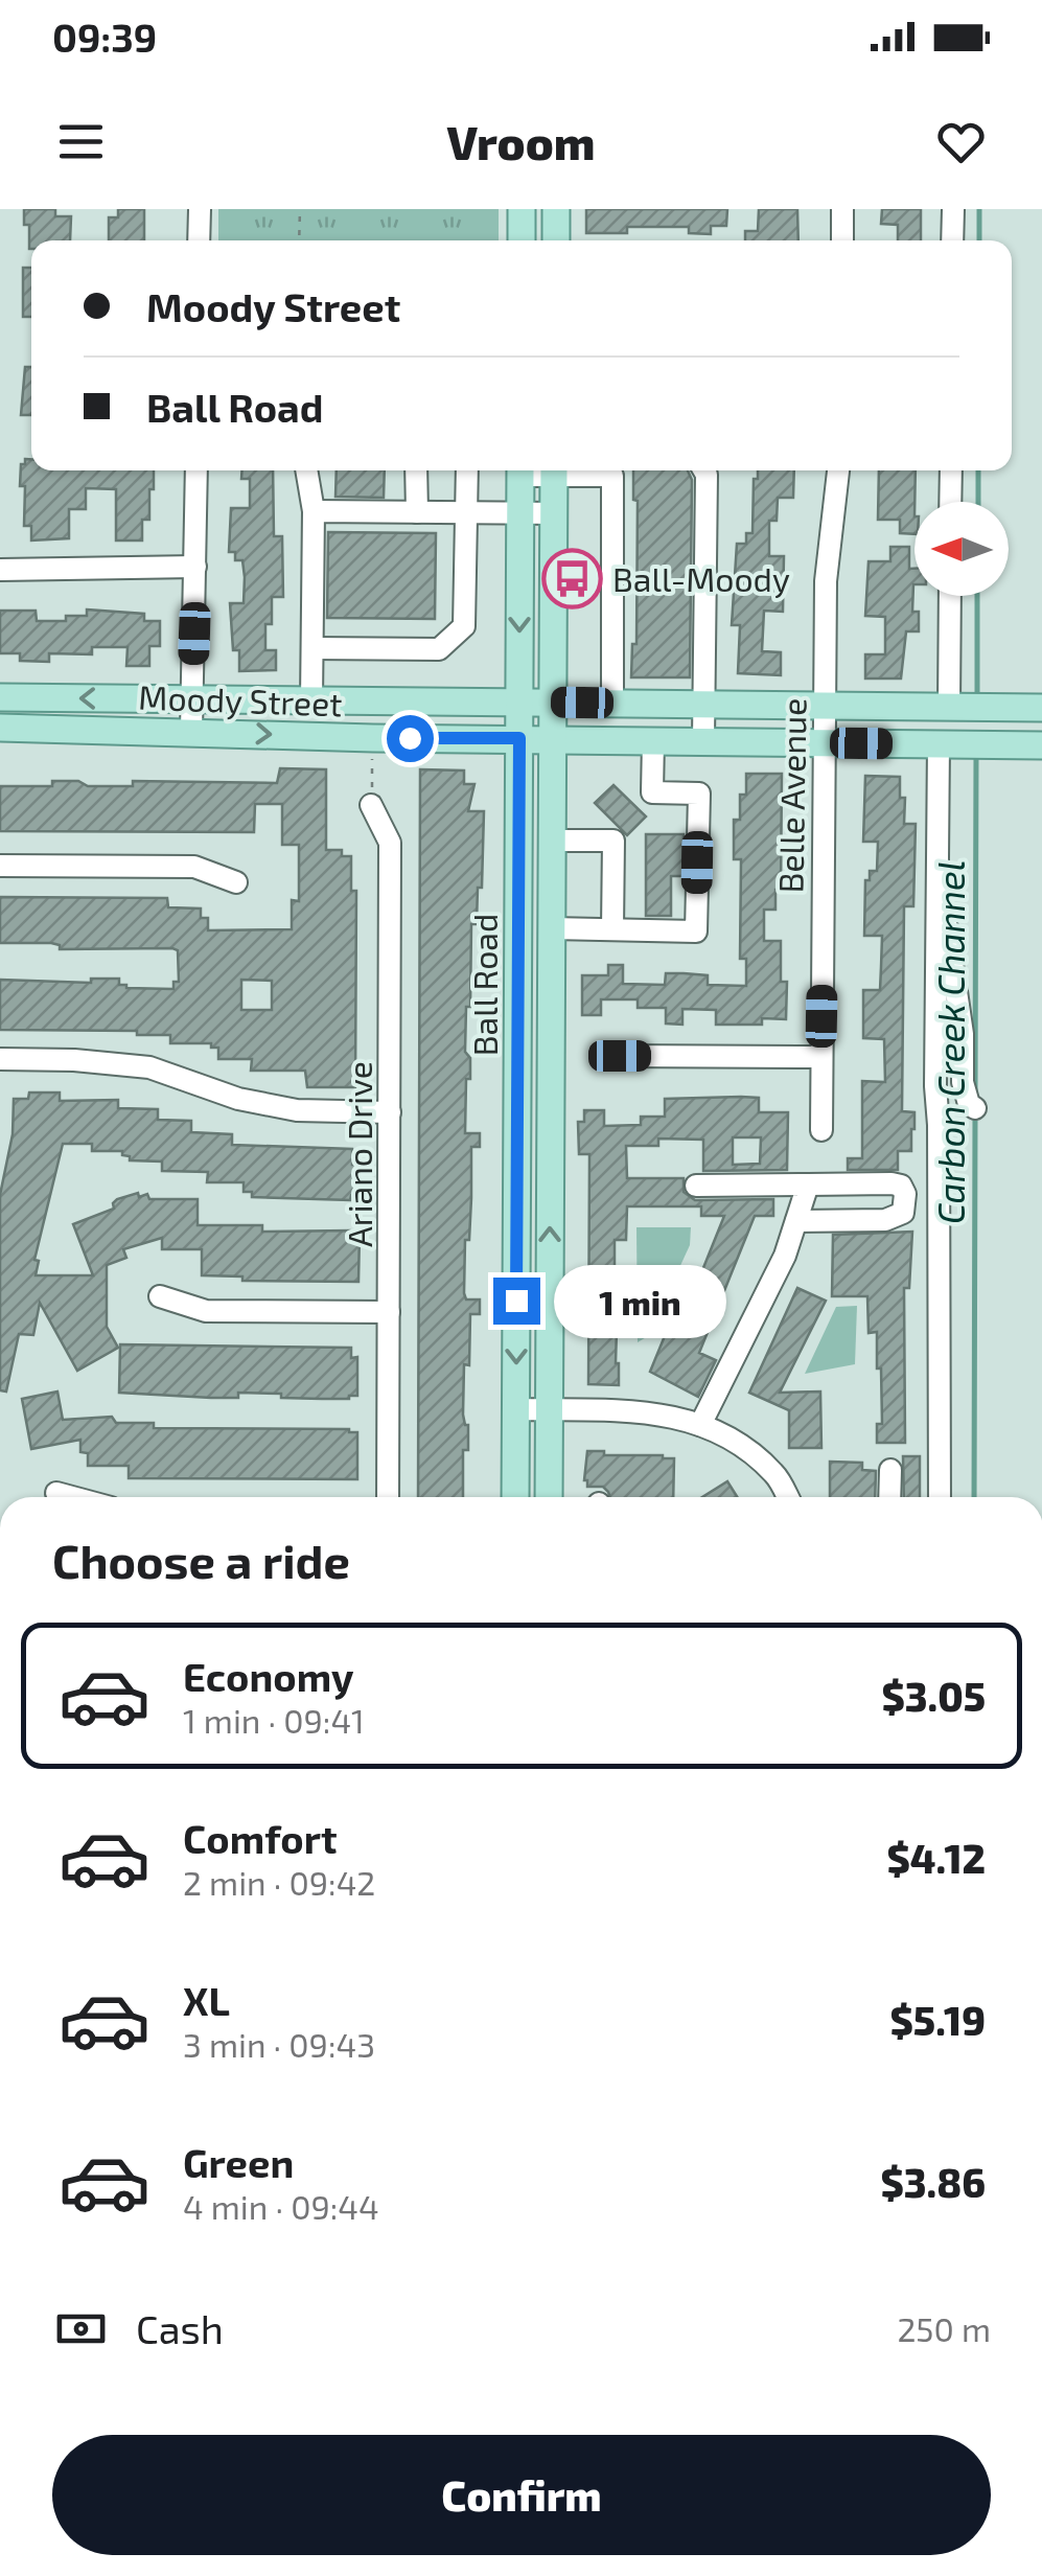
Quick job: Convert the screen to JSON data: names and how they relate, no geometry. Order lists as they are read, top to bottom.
{
  "streets": {
    "main road": ["Moody Street", "Ball Road"],
    "street": ["Belle Avenue", "Ariano Drive"]
  },
  "crossings": [
    ["Moody Street", "Belle Avenue"],
    ["Moody Street", "Ball Road"]
  ],
  "water": ["Carbon Creek Channel"],
  "places": {
    "bus stop": ["Ball-Moody"]
  },
  "north": "left",
  "page": {
    "status": "09:39",
    "header": "Vroom",
    "banner": ["Moody Street", "Ball Road"],
    "bubble": "1 min",
    "heading": "Choose a ride",
    "list": [
      {
        "name": "Economy",
        "note": "1 min · 09:41",
        "value": "$3.05"
      },
      {
        "name": "Comfort",
        "note": "2 min · 09:42",
        "value": "$4.12"
      },
      {
        "name": "XL",
        "note": "3 min · 09:43",
        "value": "$5.19"
      },
      {
        "name": "Green",
        "note": "4 min · 09:44",
        "value": "$3.86"
      }
    ],
    "pay": ["Cash", "250 m"],
    "buttons": "Confirm"
  }
}
